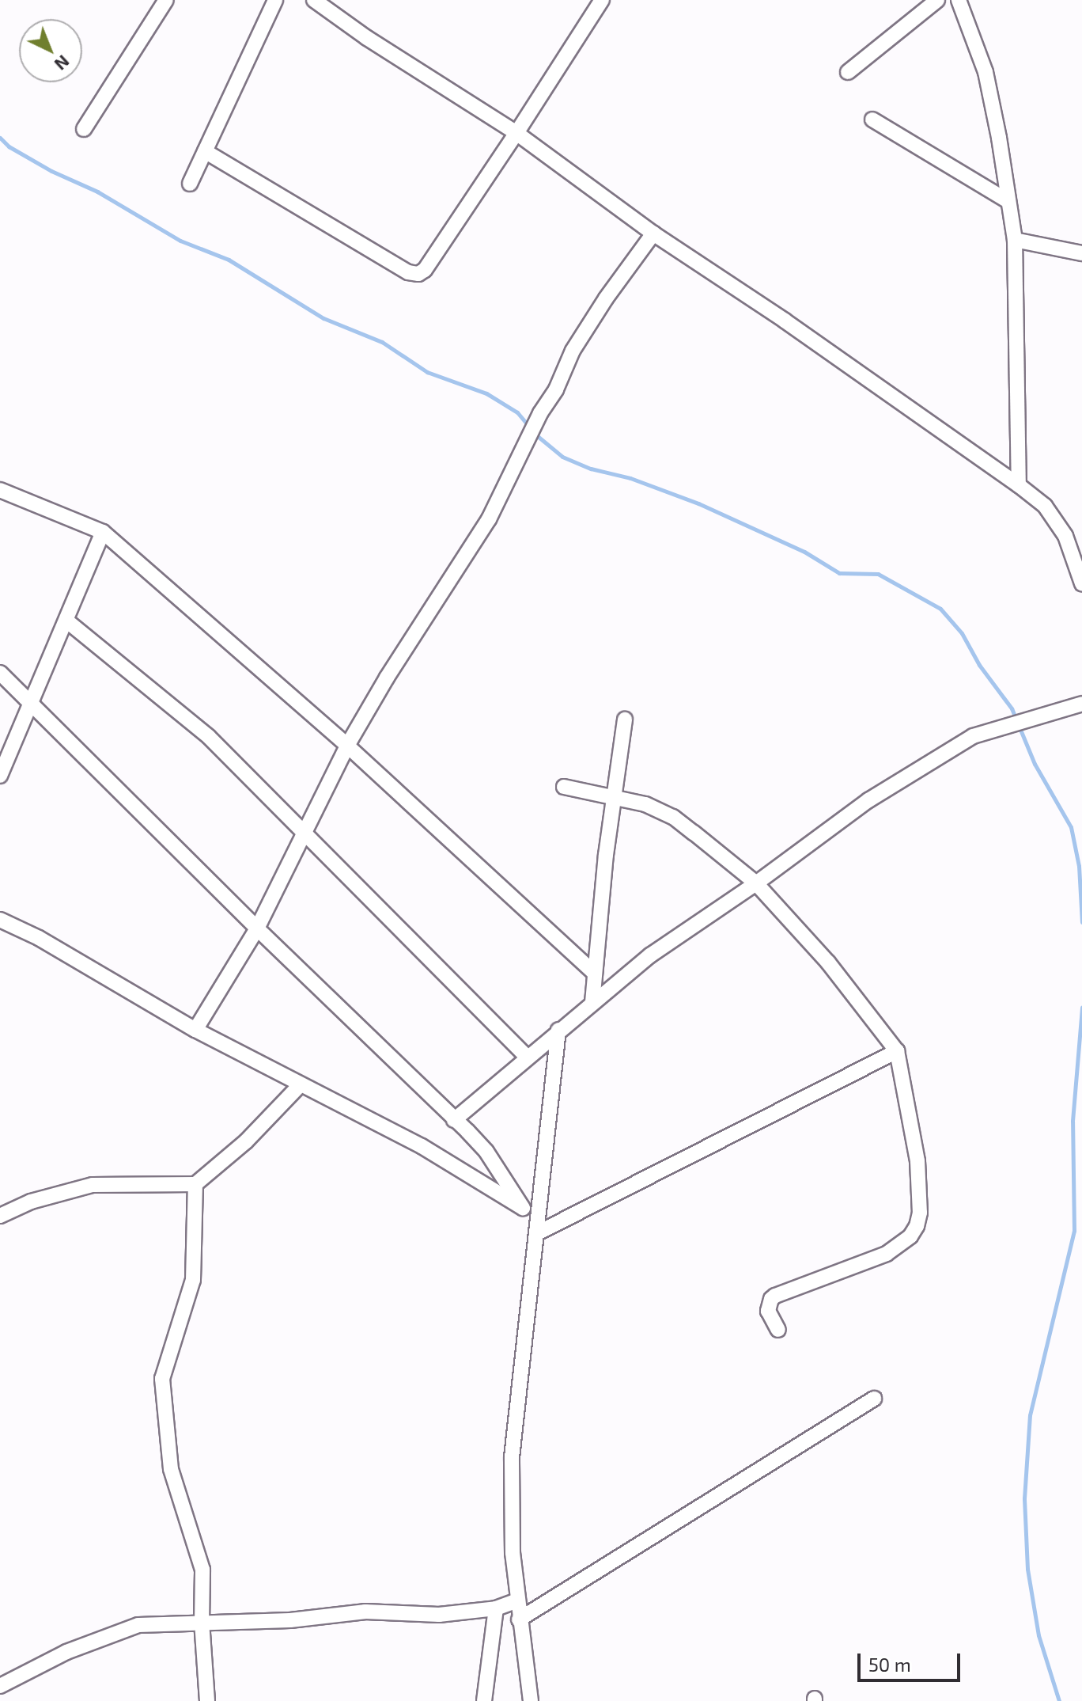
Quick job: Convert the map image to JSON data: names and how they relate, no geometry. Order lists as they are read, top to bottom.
{
  "scale_bar": "50 m",
  "north": "bottom right"
}
